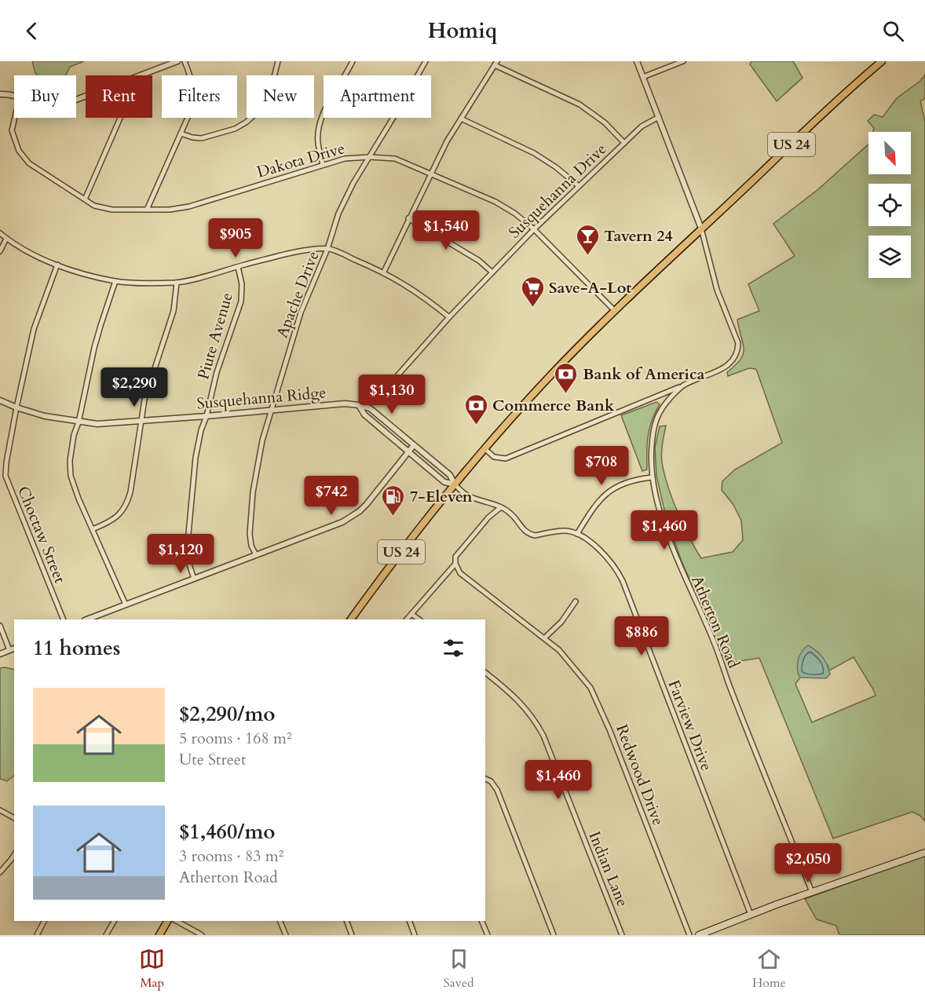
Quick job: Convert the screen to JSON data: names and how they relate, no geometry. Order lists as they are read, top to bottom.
{
  "streets": {
    "highway": ["US 24"],
    "street": [
      "Dakota Drive",
      "Susquehanna Drive",
      "Apache Drive",
      "Piute Avenue",
      "Susquehanna Ridge",
      "Choctaw Street",
      "Atherton Road",
      "Farview Drive",
      "Redwood Drive",
      "Indian Lane"
    ]
  },
  "crossings": [
    ["US 24", "Dakota Drive"],
    ["US 24", "Susquehanna Ridge"],
    ["US 24", "Atherton Road"],
    ["Dakota Drive", "Susquehanna Drive"],
    ["Dakota Drive", "Apache Drive"],
    ["Susquehanna Drive", "Susquehanna Ridge"],
    ["Apache Drive", "Susquehanna Ridge"],
    ["Piute Avenue", "Susquehanna Ridge"],
    ["Susquehanna Ridge", "Choctaw Street"]
  ],
  "places": {
    "bar": ["Tavern 24"],
    "supermarket": ["Save-A-Lot"],
    "bank": ["Bank of America", "Commerce Bank"],
    "fuel station": ["7-Eleven"]
  },
  "north": "bottom right",
  "page": {
    "header": "Homiq",
    "chip": [
      "Buy",
      "Rent",
      "Filters",
      "New",
      "Apartment"
    ],
    "price": [
      "$1,540",
      "$905",
      "$2,290",
      "$1,130",
      "$708",
      "$742",
      "$1,460",
      "$1,120",
      "$886",
      "$1,460",
      "$2,050"
    ],
    "heading": "11 homes",
    "list": [
      {
        "name": "$2,290/mo",
        "note": "5 rooms · 168 m² · Ute Street"
      },
      {
        "name": "$1,460/mo",
        "note": "3 rooms · 83 m² · Atherton Road"
      }
    ],
    "tabs": ["Map", "Saved", "Home"]
  }
}
